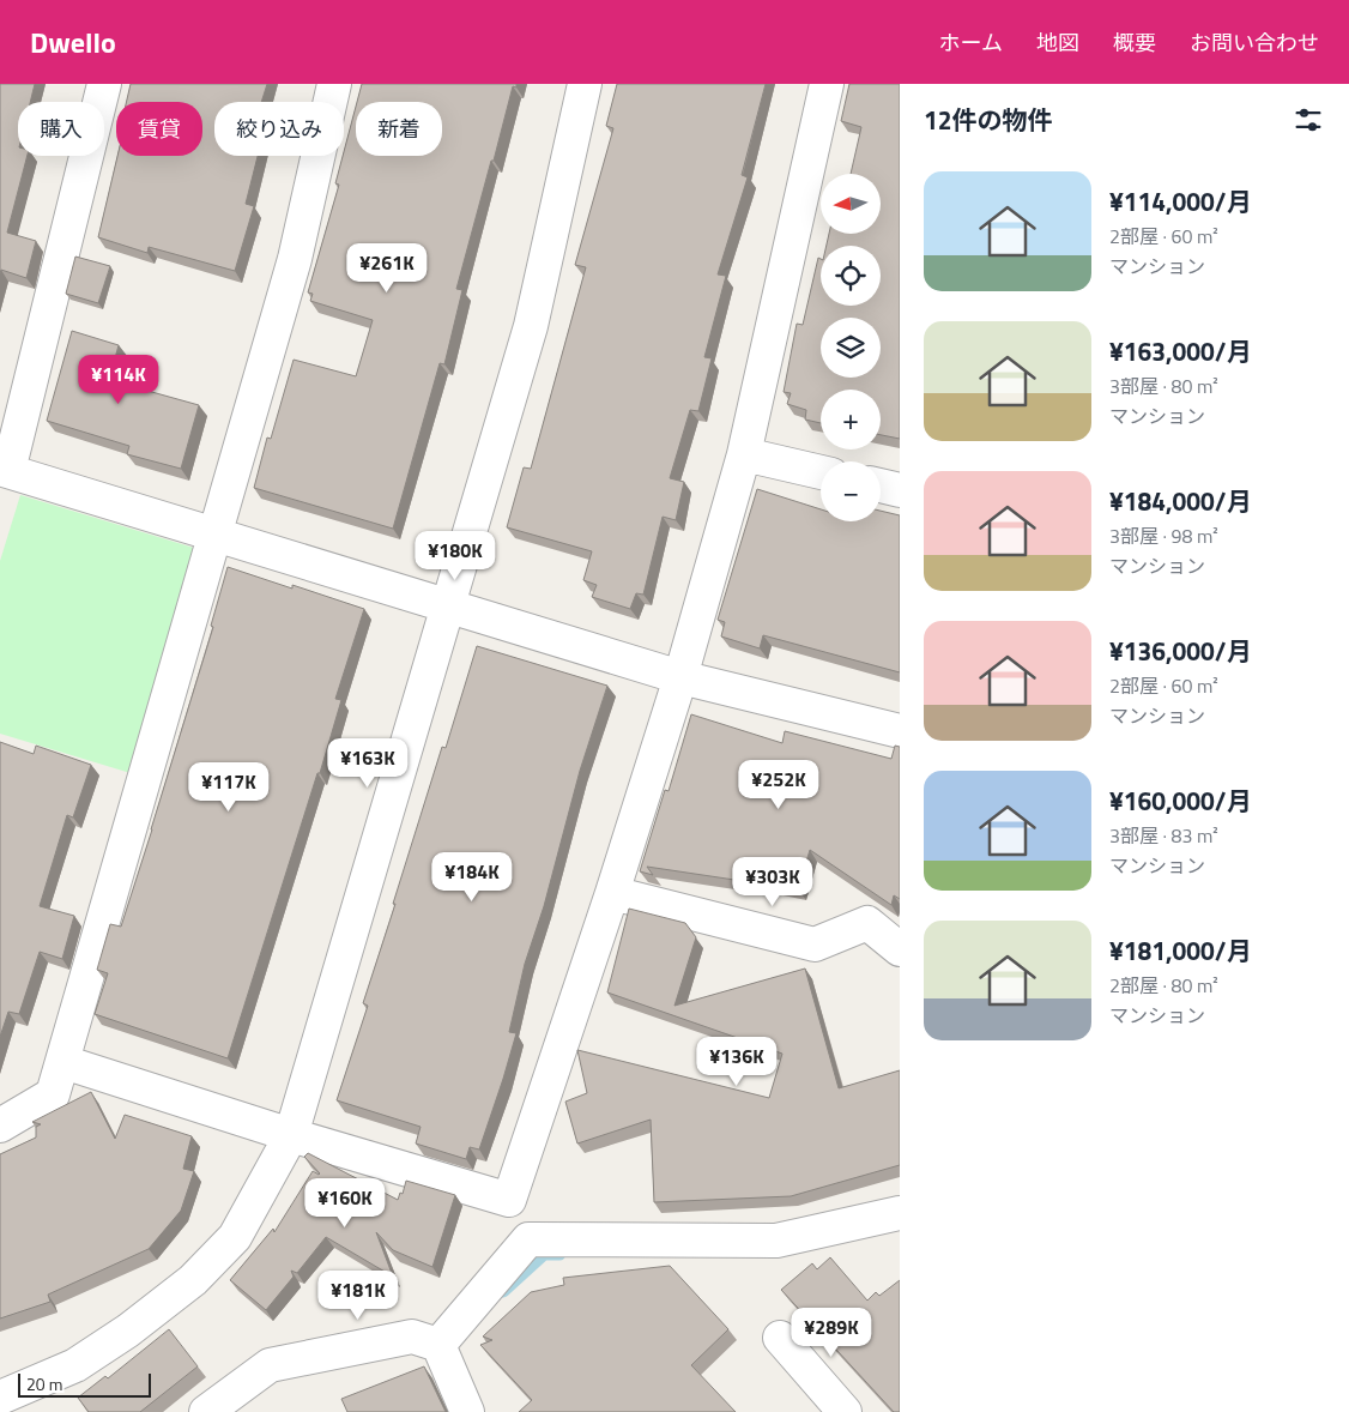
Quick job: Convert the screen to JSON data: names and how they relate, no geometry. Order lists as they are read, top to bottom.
{
  "scale_bar": "20 m",
  "north": "left",
  "page": {
    "header": "Dwello",
    "nav": [
      "ホーム",
      "地図",
      "概要",
      "お問い合わせ"
    ],
    "heading": "12件の物件",
    "chip": [
      "購入",
      "賃貸",
      "絞り込み",
      "新着"
    ],
    "list": [
      {
        "name": "¥114,000/月",
        "note": "2部屋 · 60 m² · マンション"
      },
      {
        "name": "¥163,000/月",
        "note": "3部屋 · 80 m² · マンション"
      },
      {
        "name": "¥184,000/月",
        "note": "3部屋 · 98 m² · マンション"
      },
      {
        "name": "¥136,000/月",
        "note": "2部屋 · 60 m² · マンション"
      },
      {
        "name": "¥160,000/月",
        "note": "3部屋 · 83 m² · マンション"
      },
      {
        "name": "¥181,000/月",
        "note": "2部屋 · 80 m² · マンション"
      }
    ],
    "map_buttons": ["+", "−"],
    "price": [
      "¥261K",
      "¥114K",
      "¥180K",
      "¥163K",
      "¥252K",
      "¥117K",
      "¥184K",
      "¥303K",
      "¥136K",
      "¥160K",
      "¥181K",
      "¥289K"
    ],
    "scale": "20 m"
  }
}
